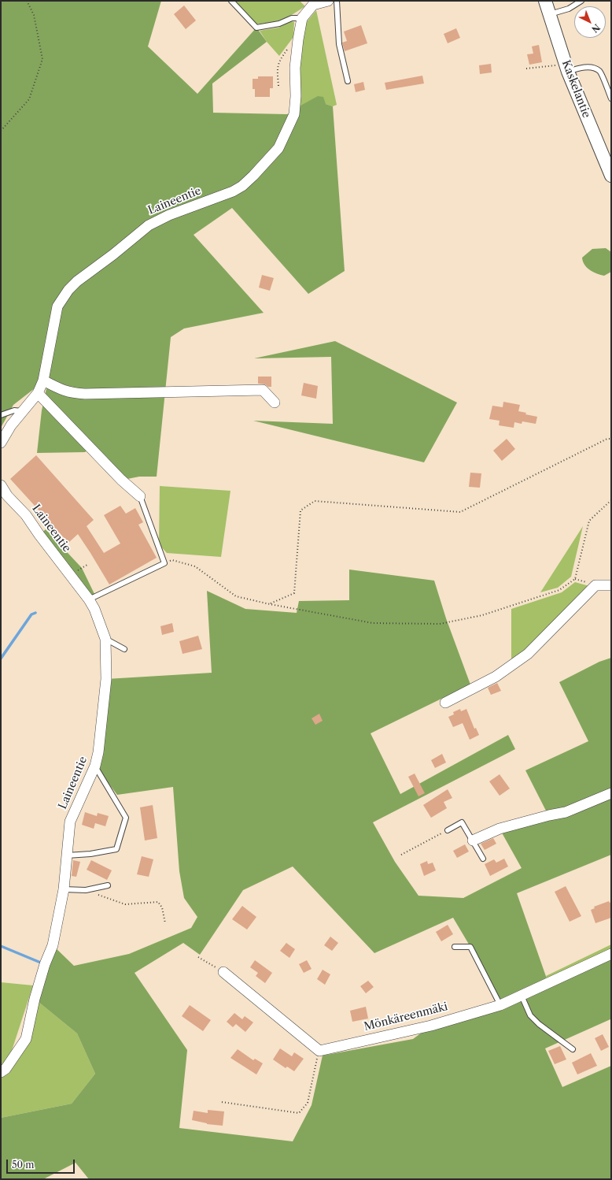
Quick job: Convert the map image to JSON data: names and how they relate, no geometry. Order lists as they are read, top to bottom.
{
  "streets": {
    "street": ["Kaskelantie", "Laineentie", "Mönkäreenmäki"]
  },
  "scale_bar": "50 m",
  "north": "bottom right"
}
